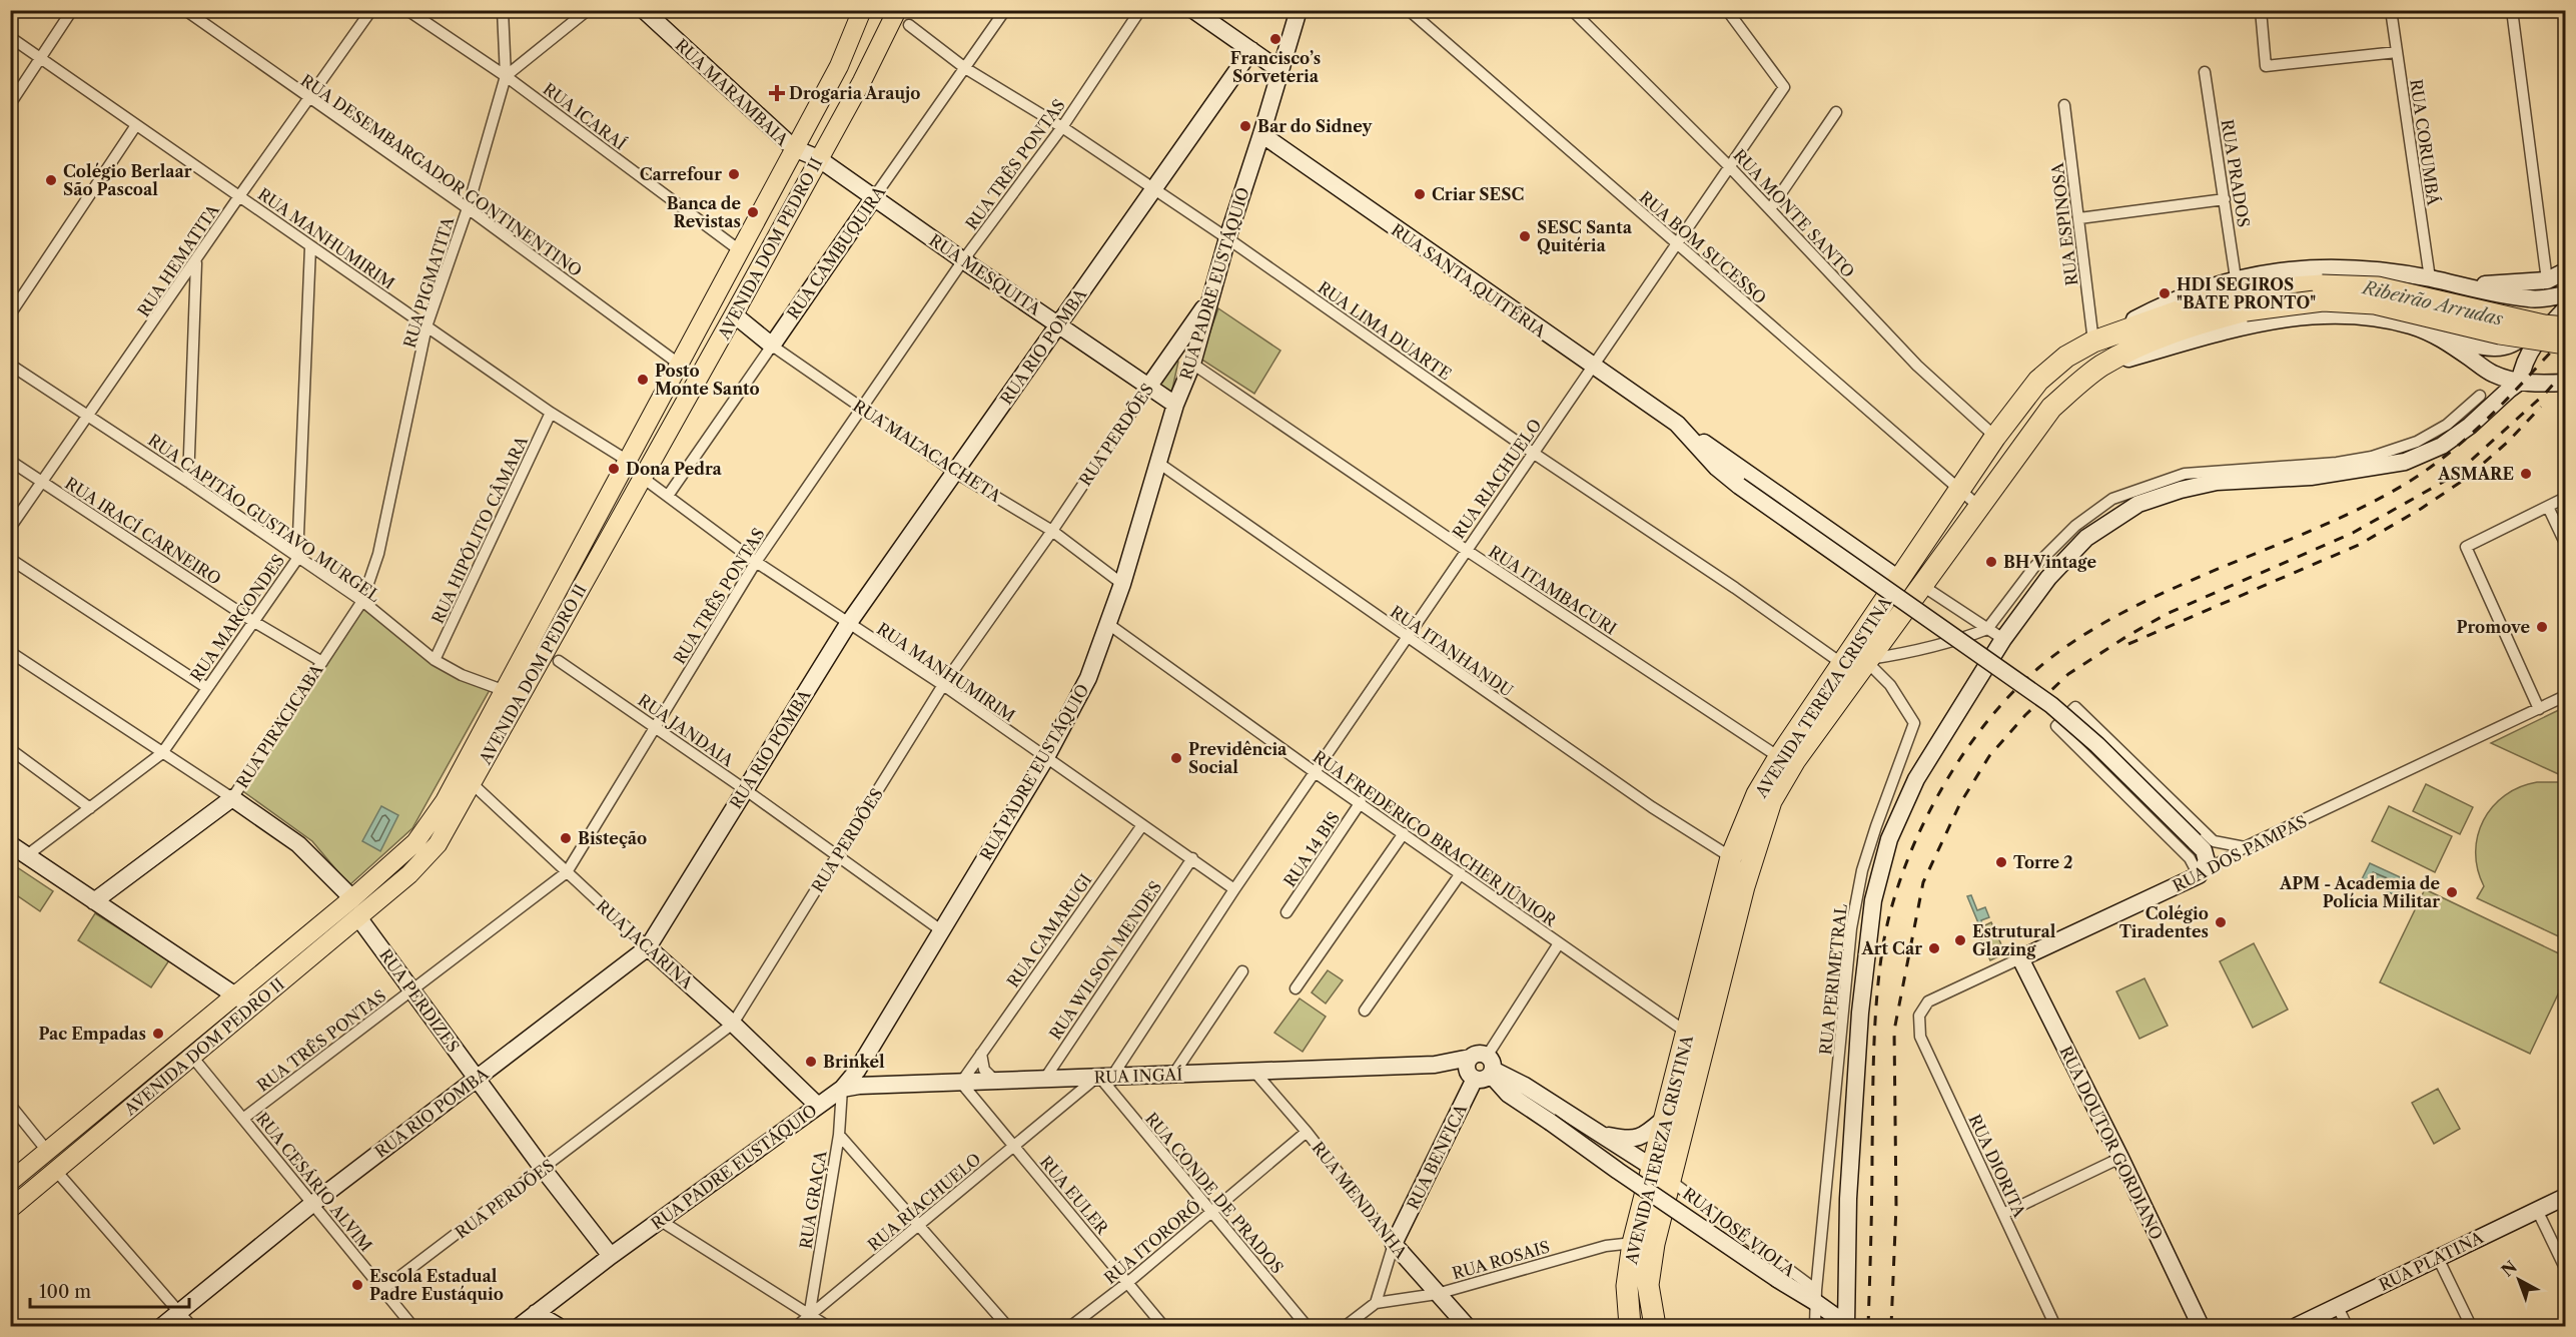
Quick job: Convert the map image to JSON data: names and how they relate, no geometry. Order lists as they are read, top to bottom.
{
  "streets": {
    "highway": ["AVENIDA TEREZA CRISTINA"],
    "main road": ["AVENIDA DOM PEDRO II"],
    "street": [
      "RUA MARAMBAIA",
      "RUA ICARAÍ",
      "RUA CORUMBÁ",
      "RUA TRÊS PONTAS",
      "RUA PRADOS",
      "RUA DESEMBARGADOR CONTINENTINO",
      "RUA MONTE SANTO",
      "RUA ESPINOSA",
      "RUA MANHUMIRIM",
      "RUA BOM SUCESSO",
      "RUA CAMBUQUIRA",
      "RUA HEMATITA",
      "RUA MESQUITA",
      "RUA SANTA QUITÉRIA",
      "RUA PIGMATITA",
      "RUA PADRE EUSTÁQUIO",
      "RUA LIMA DUARTE",
      "RUA RIO POMBA",
      "RUA PERDÕES",
      "RUA MALACACHETA",
      "RUA RIACHUELO",
      "RUA CAPITÃO GUSTAVO MURGEL",
      "RUA HIPÓLITO CÂMARA",
      "RUA IRACÍ CARNEIRO",
      "RUA ITAMBACURI",
      "RUA MARCONDES",
      "RUA ITANHANDU",
      "RUA PIRACICABA",
      "RUA JANDAIA",
      "RUA FREDERICO BRACHER JÚNIOR",
      "RUA 14 BIS",
      "RUA DOS PAMPAS",
      "RUA CAMARUGI",
      "RUA JACARINA",
      "RUA WILSON MENDES",
      "RUA PERIMETRAL",
      "RUA PERDIZES",
      "RUA INGAÍ",
      "RUA DOUTOR GORDIANO",
      "RUA BENFICA",
      "RUA DIORITA",
      "RUA CESÁRIO ALVIM",
      "RUA CONDE DE PRADOS",
      "RUA EULER",
      "RUA GRAÇA",
      "RUA MENDANHA",
      "RUA JOSÉ VIOLA",
      "RUA ITORORÓ",
      "RUA ROSAIS",
      "RUA PLATINA"
    ]
  },
  "crossings": [
    ["RUA MARAMBAIA", "AVENIDA DOM PEDRO II"],
    ["RUA MARAMBAIA", "RUA MESQUITA"],
    ["RUA ICARAÍ", "AVENIDA DOM PEDRO II"],
    ["RUA ICARAÍ", "RUA PIGMATITA"],
    ["RUA CORUMBÁ", "AVENIDA TEREZA CRISTINA"],
    ["RUA TRÊS PONTAS", "RUA MANHUMIRIM"],
    ["RUA TRÊS PONTAS", "RUA MESQUITA"],
    ["RUA TRÊS PONTAS", "RUA LIMA DUARTE"],
    ["RUA TRÊS PONTAS", "RUA MALACACHETA"],
    ["RUA TRÊS PONTAS", "RUA JANDAIA"],
    ["RUA TRÊS PONTAS", "RUA JACARINA"],
    ["RUA TRÊS PONTAS", "RUA PERDIZES"],
    ["RUA TRÊS PONTAS", "RUA CESÁRIO ALVIM"],
    ["RUA PRADOS", "AVENIDA TEREZA CRISTINA"],
    ["RUA DESEMBARGADOR CONTINENTINO", "AVENIDA DOM PEDRO II"],
    ["RUA DESEMBARGADOR CONTINENTINO", "RUA HEMATITA"],
    ["RUA DESEMBARGADOR CONTINENTINO", "RUA PIGMATITA"],
    ["RUA MONTE SANTO", "RUA RIACHUELO"],
    ["RUA MONTE SANTO", "AVENIDA TEREZA CRISTINA"],
    ["RUA ESPINOSA", "AVENIDA TEREZA CRISTINA"],
    ["RUA MANHUMIRIM", "AVENIDA DOM PEDRO II"],
    ["RUA MANHUMIRIM", "RUA CAMBUQUIRA"],
    ["RUA MANHUMIRIM", "RUA HEMATITA"],
    ["RUA MANHUMIRIM", "RUA PIGMATITA"],
    ["RUA MANHUMIRIM", "RUA PADRE EUSTÁQUIO"],
    ["RUA MANHUMIRIM", "RUA RIO POMBA"],
    ["RUA MANHUMIRIM", "RUA PERDÕES"],
    ["RUA MANHUMIRIM", "RUA RIACHUELO"],
    ["RUA MANHUMIRIM", "RUA HIPÓLITO CÂMARA"],
    ["RUA MANHUMIRIM", "RUA MARCONDES"],
    ["RUA MANHUMIRIM", "RUA CAMARUGI"],
    ["RUA MANHUMIRIM", "RUA WILSON MENDES"],
    ["RUA BOM SUCESSO", "RUA RIACHUELO"],
    ["RUA BOM SUCESSO", "AVENIDA TEREZA CRISTINA"],
    ["AVENIDA DOM PEDRO II", "RUA MESQUITA"],
    ["AVENIDA DOM PEDRO II", "RUA MALACACHETA"],
    ["AVENIDA DOM PEDRO II", "RUA CAPITÃO GUSTAVO MURGEL"],
    ["AVENIDA DOM PEDRO II", "RUA JACARINA"],
    ["AVENIDA DOM PEDRO II", "RUA PERDIZES"],
    ["AVENIDA DOM PEDRO II", "RUA CESÁRIO ALVIM"],
    ["RUA CAMBUQUIRA", "RUA MESQUITA"],
    ["RUA CAMBUQUIRA", "RUA LIMA DUARTE"],
    ["RUA CAMBUQUIRA", "RUA MALACACHETA"],
    ["RUA HEMATITA", "RUA CAPITÃO GUSTAVO MURGEL"],
    ["RUA HEMATITA", "RUA IRACÍ CARNEIRO"],
    ["RUA MESQUITA", "RUA PADRE EUSTÁQUIO"],
    ["RUA MESQUITA", "RUA RIO POMBA"],
    ["RUA MESQUITA", "RUA PERDÕES"],
    ["RUA SANTA QUITÉRIA", "RUA PADRE EUSTÁQUIO"],
    ["RUA SANTA QUITÉRIA", "RUA RIACHUELO"],
    ["RUA SANTA QUITÉRIA", "AVENIDA TEREZA CRISTINA"],
    ["RUA PIGMATITA", "RUA CAPITÃO GUSTAVO MURGEL"],
    ["RUA PIGMATITA", "RUA PIRACICABA"],
    ["RUA PADRE EUSTÁQUIO", "RUA LIMA DUARTE"],
    ["RUA PADRE EUSTÁQUIO", "RUA PERDÕES"],
    ["RUA PADRE EUSTÁQUIO", "RUA MALACACHETA"],
    ["RUA PADRE EUSTÁQUIO", "RUA ITAMBACURI"],
    ["RUA PADRE EUSTÁQUIO", "RUA ITANHANDU"],
    ["RUA PADRE EUSTÁQUIO", "RUA JANDAIA"],
    ["RUA PADRE EUSTÁQUIO", "RUA FREDERICO BRACHER JÚNIOR"],
    ["RUA PADRE EUSTÁQUIO", "RUA JACARINA"],
    ["RUA PADRE EUSTÁQUIO", "RUA PERDIZES"],
    ["RUA PADRE EUSTÁQUIO", "RUA INGAÍ"],
    ["RUA PADRE EUSTÁQUIO", "RUA GRAÇA"],
    ["RUA LIMA DUARTE", "RUA RIO POMBA"],
    ["RUA LIMA DUARTE", "RUA RIACHUELO"],
    ["RUA LIMA DUARTE", "AVENIDA TEREZA CRISTINA"],
    ["RUA RIO POMBA", "RUA MALACACHETA"],
    ["RUA RIO POMBA", "RUA JANDAIA"],
    ["RUA RIO POMBA", "RUA JACARINA"],
    ["RUA RIO POMBA", "RUA PERDIZES"],
    ["RUA RIO POMBA", "RUA CESÁRIO ALVIM"],
    ["RUA PERDÕES", "RUA MALACACHETA"],
    ["RUA PERDÕES", "RUA JANDAIA"],
    ["RUA PERDÕES", "RUA JACARINA"],
    ["RUA PERDÕES", "RUA PERDIZES"],
    ["RUA PERDÕES", "RUA CESÁRIO ALVIM"],
    ["RUA RIACHUELO", "RUA ITAMBACURI"],
    ["RUA RIACHUELO", "RUA ITANHANDU"],
    ["RUA RIACHUELO", "RUA FREDERICO BRACHER JÚNIOR"],
    ["RUA RIACHUELO", "RUA INGAÍ"],
    ["RUA RIACHUELO", "RUA CONDE DE PRADOS"],
    ["RUA RIACHUELO", "RUA EULER"],
    ["RUA RIACHUELO", "RUA GRAÇA"],
    ["RUA CAPITÃO GUSTAVO MURGEL", "RUA HIPÓLITO CÂMARA"],
    ["RUA CAPITÃO GUSTAVO MURGEL", "RUA MARCONDES"],
    ["RUA CAPITÃO GUSTAVO MURGEL", "RUA PIRACICABA"],
    ["RUA IRACÍ CARNEIRO", "RUA MARCONDES"],
    ["RUA IRACÍ CARNEIRO", "RUA PIRACICABA"],
    ["RUA ITAMBACURI", "AVENIDA TEREZA CRISTINA"],
    ["RUA ITANHANDU", "AVENIDA TEREZA CRISTINA"],
    ["AVENIDA TEREZA CRISTINA", "RUA FREDERICO BRACHER JÚNIOR"],
    ["AVENIDA TEREZA CRISTINA", "RUA PERIMETRAL"],
    ["AVENIDA TEREZA CRISTINA", "RUA JOSÉ VIOLA"],
    ["AVENIDA TEREZA CRISTINA", "RUA ROSAIS"],
    ["RUA FREDERICO BRACHER JÚNIOR", "RUA 14 BIS"],
    ["RUA FREDERICO BRACHER JÚNIOR", "RUA BENFICA"],
    ["RUA DOS PAMPAS", "RUA DOUTOR GORDIANO"],
    ["RUA DOS PAMPAS", "RUA DIORITA"],
    ["RUA CAMARUGI", "RUA INGAÍ"],
    ["RUA CAMARUGI", "RUA EULER"],
    ["RUA WILSON MENDES", "RUA INGAÍ"],
    ["RUA PERIMETRAL", "RUA JOSÉ VIOLA"],
    ["RUA INGAÍ", "RUA BENFICA"],
    ["RUA INGAÍ", "RUA CONDE DE PRADOS"],
    ["RUA INGAÍ", "RUA EULER"],
    ["RUA INGAÍ", "RUA GRAÇA"],
    ["RUA INGAÍ", "RUA MENDANHA"],
    ["RUA INGAÍ", "RUA JOSÉ VIOLA"],
    ["RUA BENFICA", "RUA MENDANHA"],
    ["RUA BENFICA", "RUA JOSÉ VIOLA"],
    ["RUA BENFICA", "RUA ROSAIS"],
    ["RUA CONDE DE PRADOS", "RUA ITORORÓ"],
    ["RUA EULER", "RUA ITORORÓ"],
    ["RUA MENDANHA", "RUA ITORORÓ"],
    ["RUA MENDANHA", "RUA ROSAIS"]
  ],
  "water": ["Ribeirão Arrudas"],
  "places": {
    "other": [
      "Francisco’s Sorveteria",
      "Bar do Sidney",
      "Carrefour",
      "Colégio Berlaar São Pascoal",
      "Criar SESC",
      "Banca de Revistas",
      "SESC Santa Quitéria",
      "HDI SEGIROS \"BATE PRONTO\"",
      "Posto Monte Santo",
      "Dona Pedra",
      "ASMARE",
      "BH Vintage",
      "Promove",
      "Previdência Social",
      "Bisteção",
      "Torre 2",
      "APM - Academia de Polícia Militar",
      "Colégio Tiradentes",
      "Estrutural Glazing",
      "Art Car",
      "Pac Empadas",
      "Brinkel",
      "Escola Estadual Padre Eustáquio"
    ],
    "health": ["Drogaria Araujo"]
  },
  "scale_bar": "100 m",
  "north": "top left"
}
